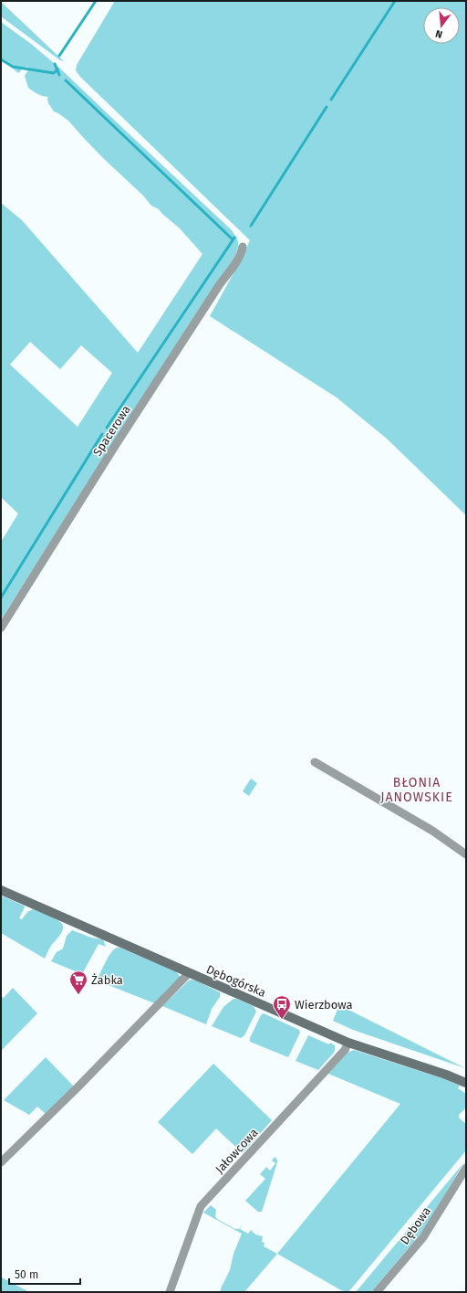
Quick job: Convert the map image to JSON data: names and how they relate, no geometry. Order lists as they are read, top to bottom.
{
  "streets": {
    "street": [
      "Spacerowa",
      "Dębogórska",
      "Jałowcowa",
      "Dębowa"
    ]
  },
  "crossings": [
    ["Dębogórska", "Jałowcowa"]
  ],
  "districts": ["BŁONIA JANOWSKIE"],
  "places": {
    "supermarket": ["Żabka"],
    "bus stop": ["Wierzbowa"]
  },
  "scale_bar": "50 m",
  "north": "bottom"
}
